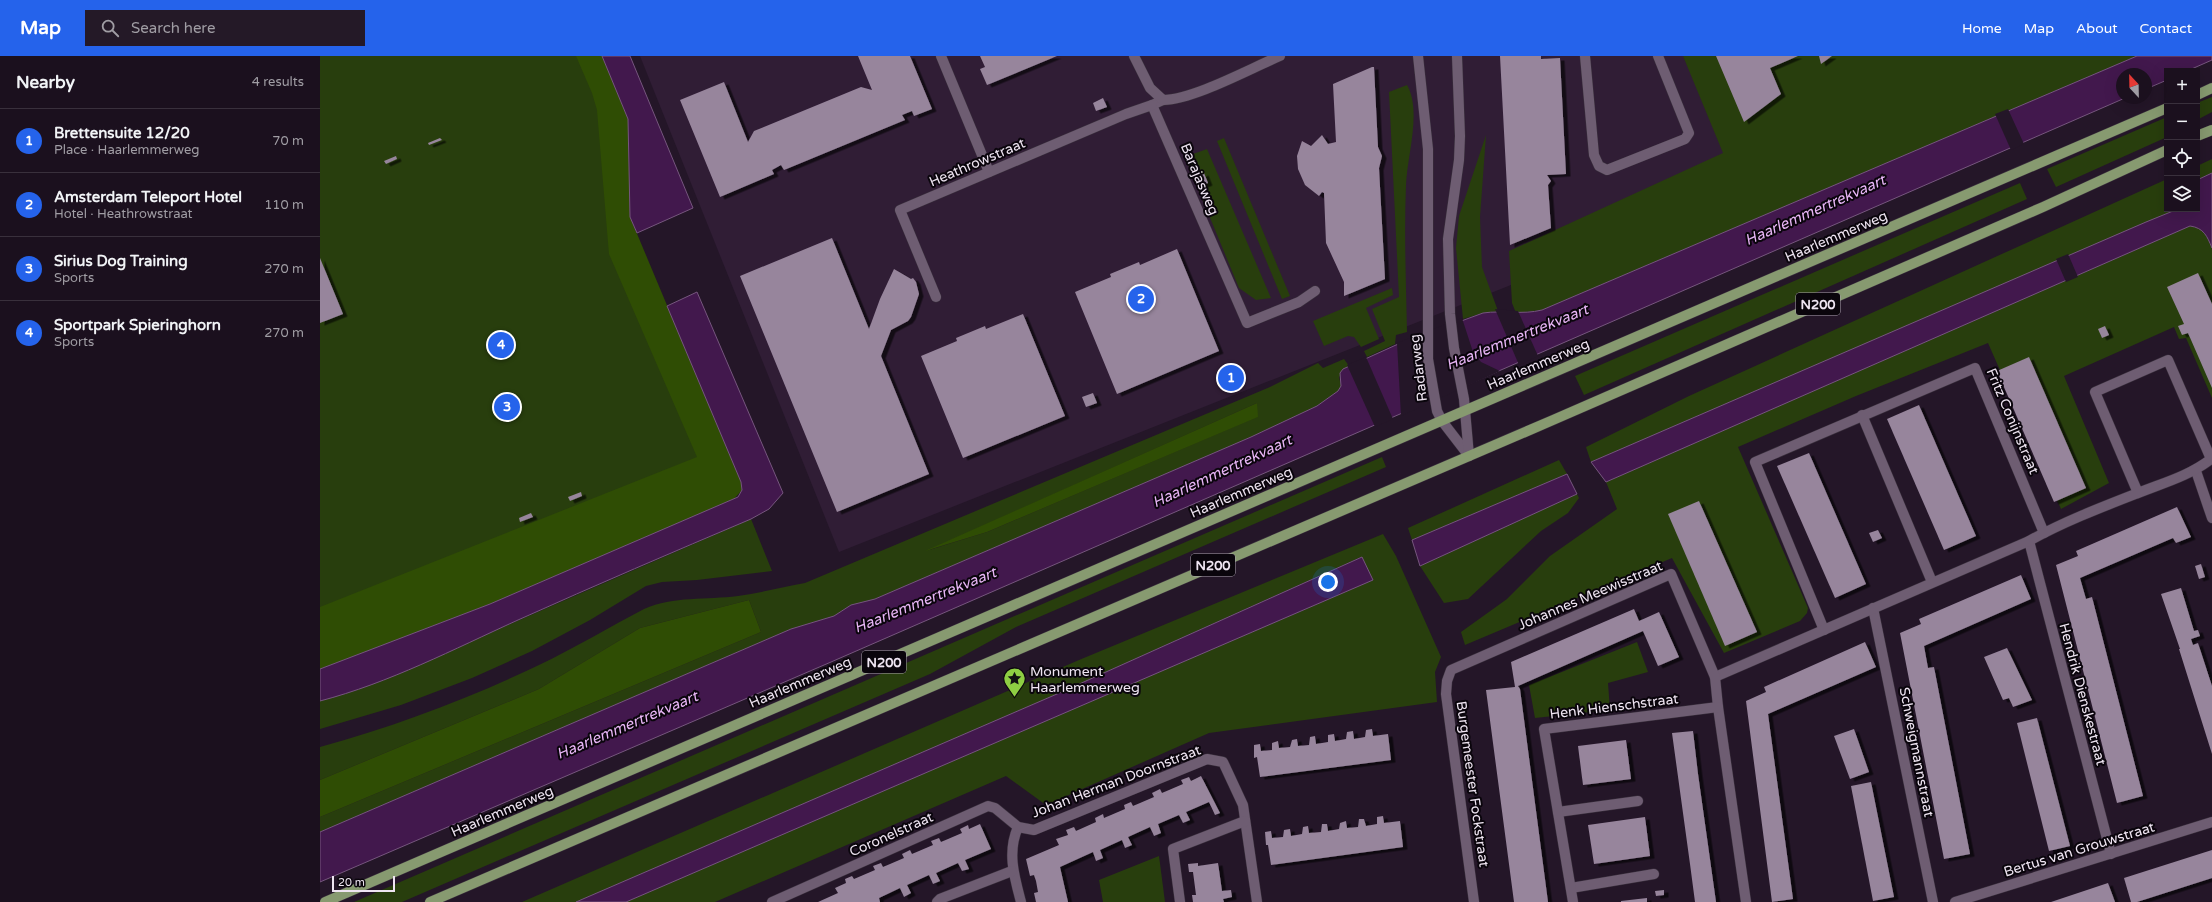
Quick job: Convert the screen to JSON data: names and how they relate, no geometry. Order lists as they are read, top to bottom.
{
  "streets": {
    "main road": ["Haarlemmerweg", "N200"],
    "street": [
      "Heathrowstraat",
      "Barajasweg",
      "Radarweg",
      "Fritz Conijnstraat",
      "Johannes Meewisstraat",
      "Hendrik Dienskestraat",
      "Henk Hienschstraat",
      "Schweigmannstraat",
      "Johan Herman Doornstraat",
      "Burgemeester Fockstraat",
      "Coronelstraat",
      "Bertus van Grouwstraat"
    ]
  },
  "crossings": [
    ["Heathrowstraat", "Barajasweg"],
    ["Haarlemmerweg", "Radarweg"],
    ["N200", "Radarweg"],
    ["Johannes Meewisstraat", "Henk Hienschstraat"],
    ["Johannes Meewisstraat", "Burgemeester Fockstraat"],
    ["Hendrik Dienskestraat", "Bertus van Grouwstraat"],
    ["Johan Herman Doornstraat", "Coronelstraat"]
  ],
  "water": ["Haarlemmertrekvaart"],
  "places": {
    "place": ["Monument Haarlemmerweg"]
  },
  "scale_bar": "20 m",
  "north": "top",
  "page": {
    "header": "Map",
    "search": "Search here",
    "nav": [
      "Home",
      "Map",
      "About",
      "Contact"
    ],
    "heading": ["Nearby", "4 results"],
    "map_buttons": ["+", "−"],
    "list": [
      {
        "mark": "1",
        "name": "Brettensuite 12/20",
        "note": "Place · Haarlemmerweg",
        "value": "70 m"
      },
      {
        "mark": "2",
        "name": "Amsterdam Teleport Hotel",
        "note": "Hotel · Heathrowstraat",
        "value": "110 m"
      },
      {
        "mark": "3",
        "name": "Sirius Dog Training",
        "note": "Sports",
        "value": "270 m"
      },
      {
        "mark": "4",
        "name": "Sportpark Spieringhorn",
        "note": "Sports",
        "value": "270 m"
      }
    ],
    "pins": [
      "2",
      "4",
      "1",
      "3"
    ],
    "scale": "20 m"
  }
}
